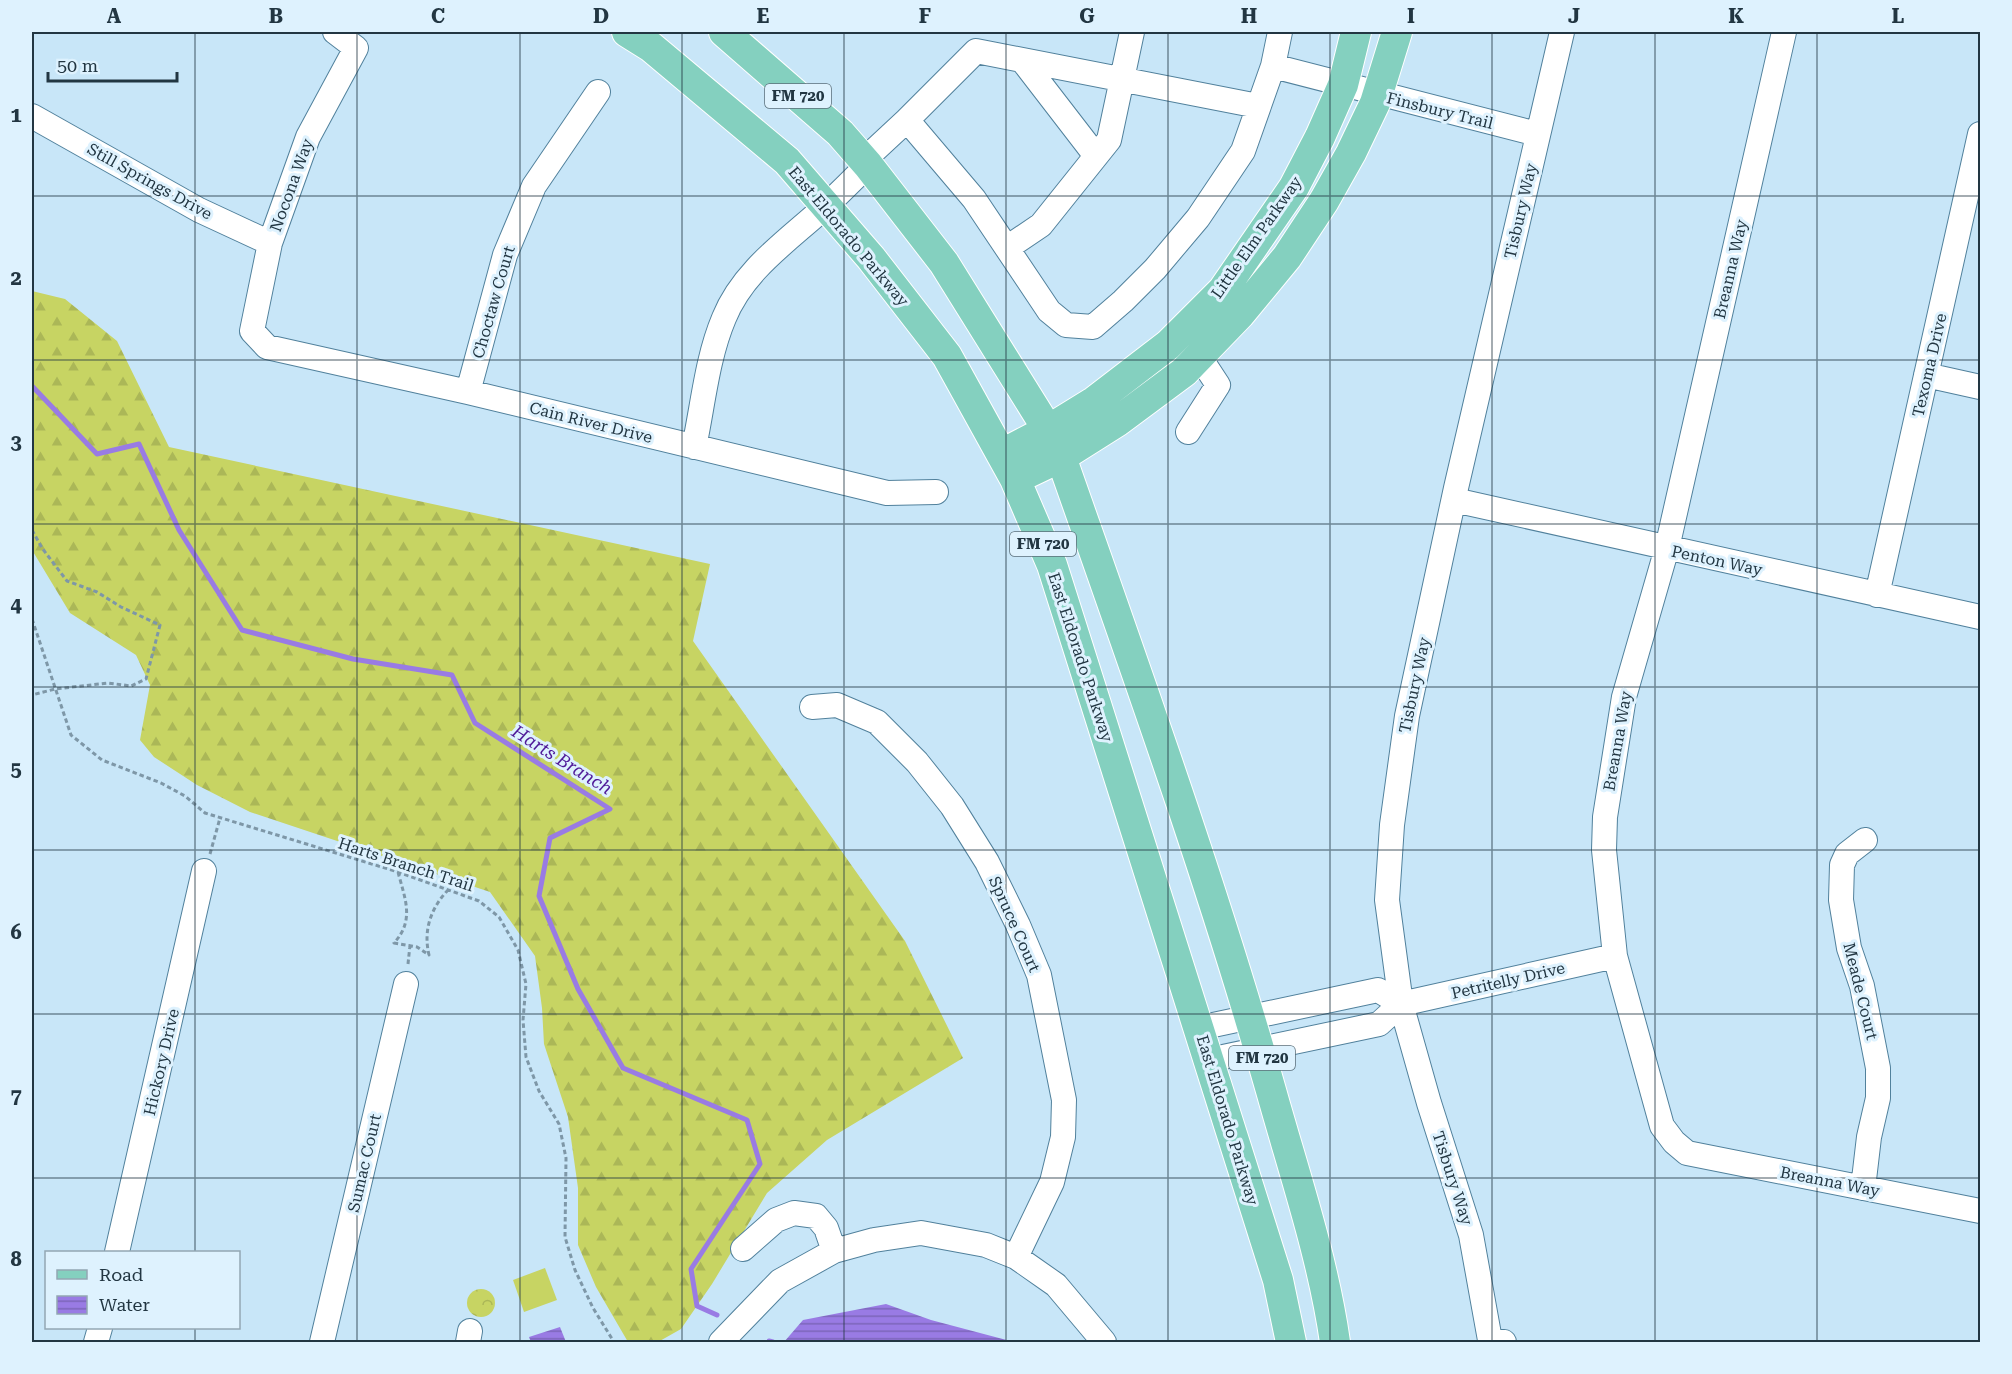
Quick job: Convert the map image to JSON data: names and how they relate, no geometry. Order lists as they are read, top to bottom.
{
  "streets": {
    "main road": ["FM 720", "East Eldorado Parkway", "Little Elm Parkway"],
    "street": [
      "Finsbury Trail",
      "Still Springs Drive",
      "Nocona Way",
      "Tisbury Way",
      "Breanna Way",
      "Choctaw Court",
      "Texoma Drive",
      "Cain River Drive",
      "Penton Way",
      "Spruce Court",
      "Petritelly Drive",
      "Meade Court",
      "Hickory Drive",
      "Sumac Court"
    ],
    "path": ["Harts Branch Trail"]
  },
  "crossings": [
    ["FM 720", "Little Elm Parkway"],
    ["FM 720", "Petritelly Drive"],
    ["Finsbury Trail", "Tisbury Way"],
    ["Finsbury Trail", "Little Elm Parkway"],
    ["Still Springs Drive", "Nocona Way"],
    ["Nocona Way", "Cain River Drive"],
    ["Tisbury Way", "Penton Way"],
    ["Tisbury Way", "Petritelly Drive"],
    ["East Eldorado Parkway", "Little Elm Parkway"],
    ["East Eldorado Parkway", "Petritelly Drive"],
    ["Breanna Way", "Penton Way"],
    ["Breanna Way", "Petritelly Drive"],
    ["Breanna Way", "Meade Court"],
    ["Choctaw Court", "Cain River Drive"],
    ["Texoma Drive", "Penton Way"]
  ],
  "water": ["Harts Branch"],
  "legend": ["Road", "Water"],
  "scale_bar": "50 m",
  "grid": {
    "columns": [
      "A",
      "B",
      "C",
      "D",
      "E",
      "F",
      "G",
      "H",
      "I",
      "J",
      "K",
      "L"
    ],
    "rows": [
      "1",
      "2",
      "3",
      "4",
      "5",
      "6",
      "7",
      "8"
    ]
  }
}
